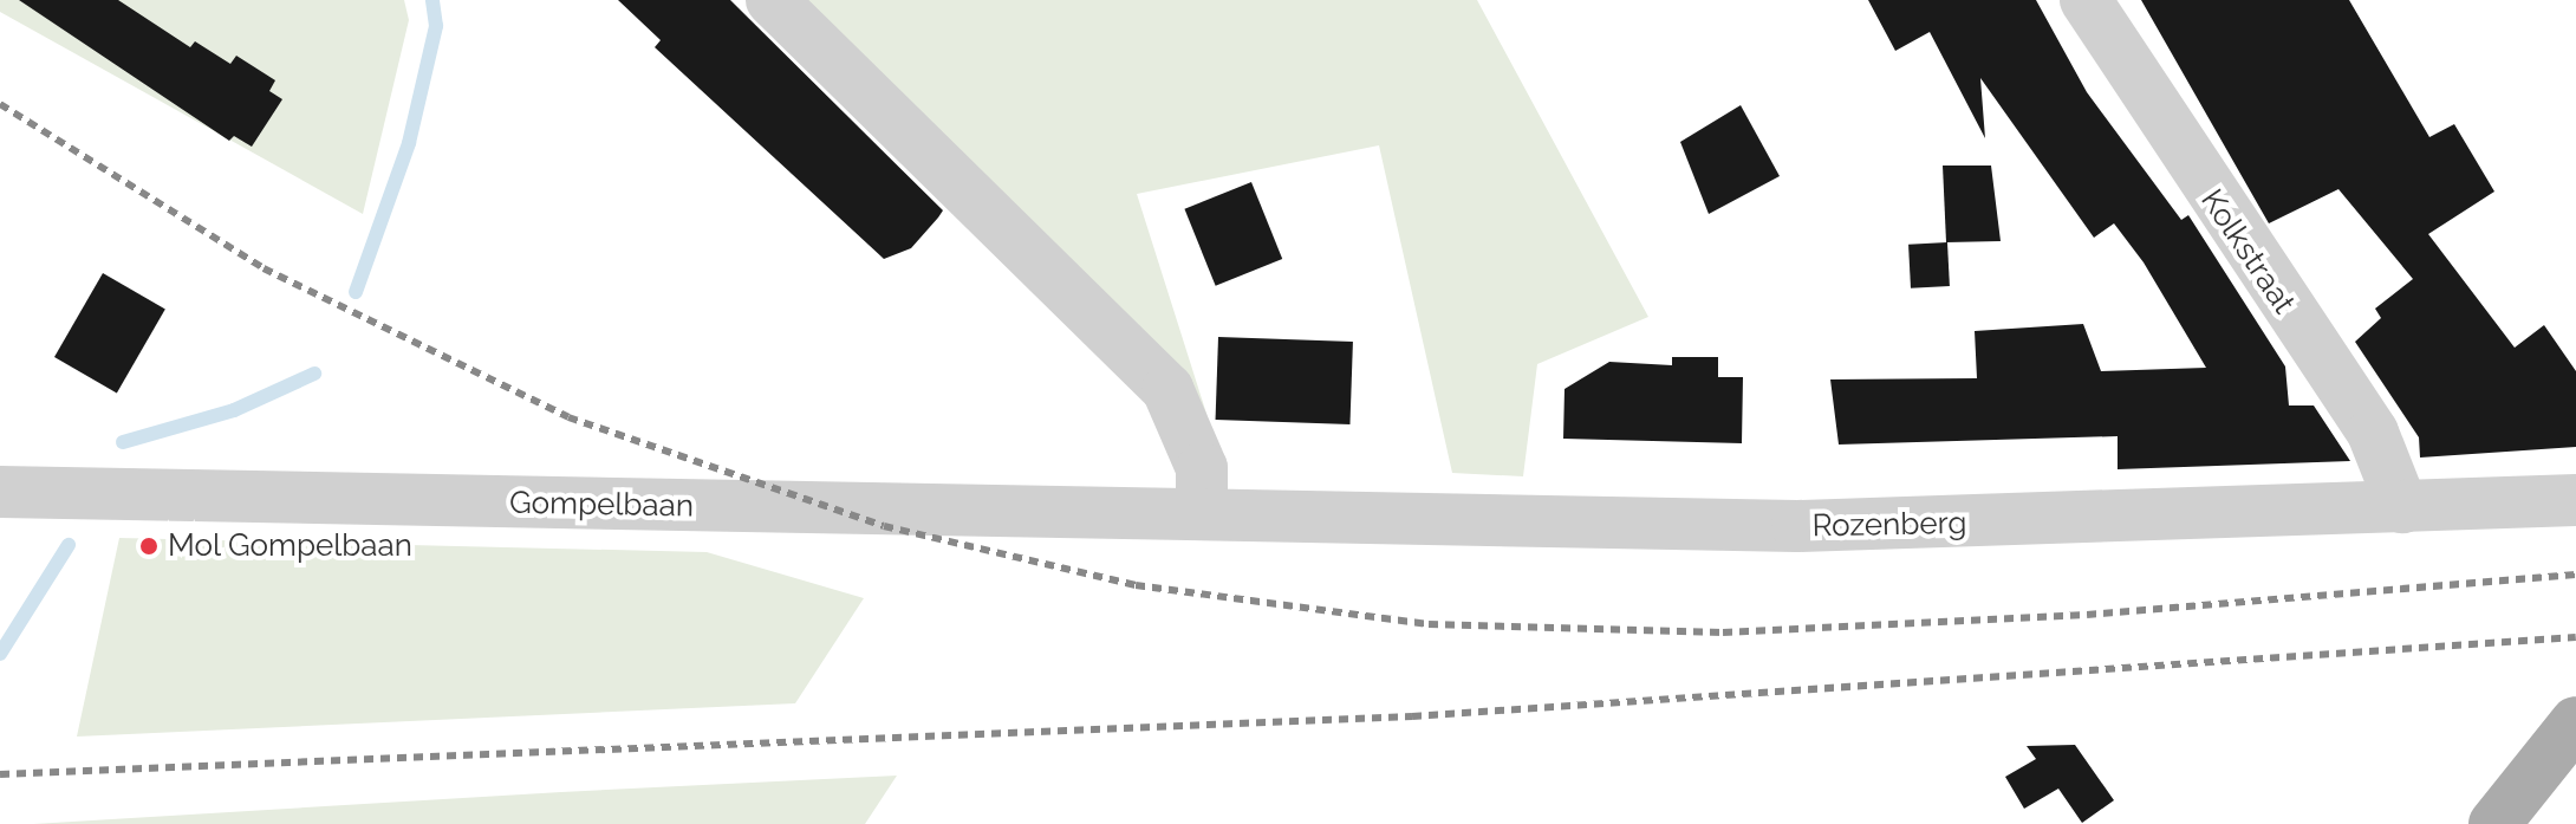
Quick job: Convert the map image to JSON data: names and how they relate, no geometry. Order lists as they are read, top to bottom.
{
  "streets": {
    "street": ["Kolkstraat", "Gompelbaan", "Rozenberg"]
  },
  "crossings": [
    ["Kolkstraat", "Rozenberg"],
    ["Gompelbaan", "Rozenberg"]
  ],
  "places": ["Mol Gompelbaan"]
}
